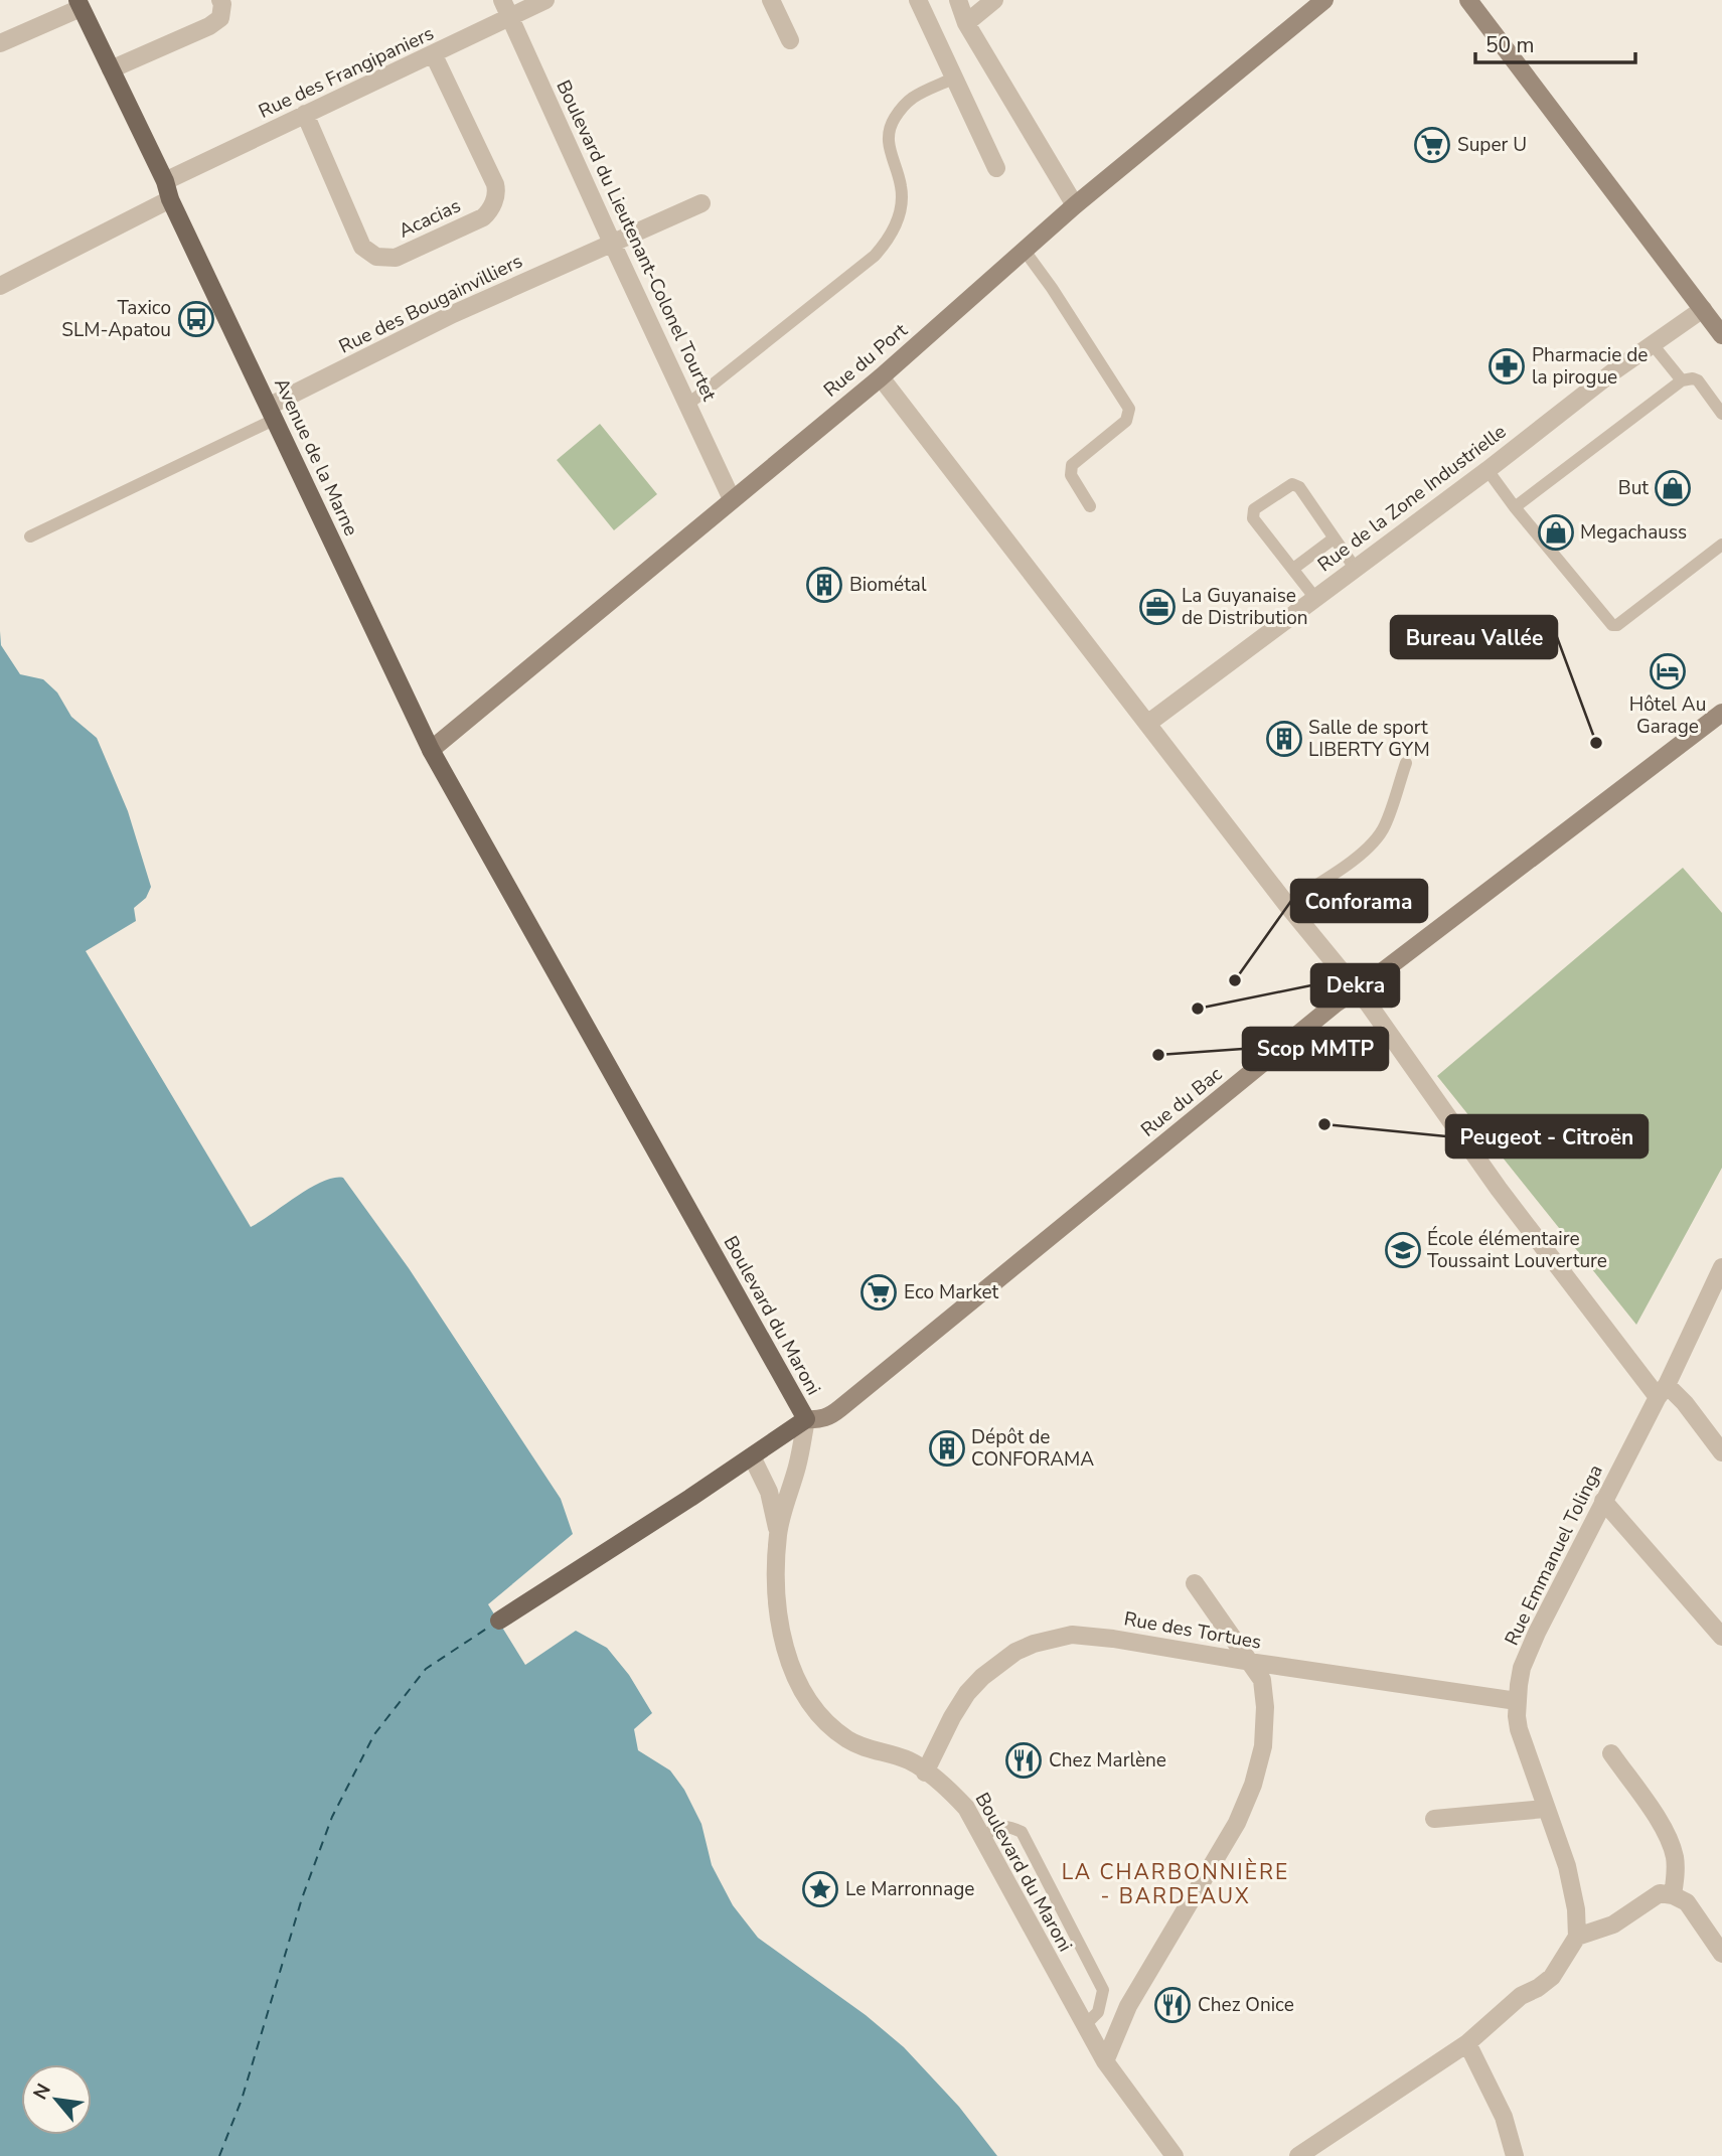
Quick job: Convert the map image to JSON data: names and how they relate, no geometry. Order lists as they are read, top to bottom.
{
  "streets": {
    "main road": ["Avenue de la Marne", "Boulevard du Maroni"],
    "street": [
      "Rue des Frangipaniers",
      "Acacias",
      "Boulevard du Lieutenant-Colonel Tourtet",
      "Rue des Bougainvilliers",
      "Rue du Port",
      "Rue de la Zone Industrielle",
      "Rue du Bac",
      "Rue Emmanuel Tolinga",
      "Rue des Tortues"
    ]
  },
  "crossings": [
    ["Rue des Frangipaniers", "Acacias"],
    ["Rue des Frangipaniers", "Boulevard du Lieutenant-Colonel Tourtet"],
    ["Rue des Frangipaniers", "Avenue de la Marne"],
    ["Boulevard du Lieutenant-Colonel Tourtet", "Rue des Bougainvilliers"],
    ["Boulevard du Lieutenant-Colonel Tourtet", "Rue du Port"],
    ["Rue des Bougainvilliers", "Avenue de la Marne"],
    ["Rue du Port", "Avenue de la Marne"],
    ["Rue du Port", "Boulevard du Maroni"],
    ["Avenue de la Marne", "Boulevard du Maroni"],
    ["Rue du Bac", "Boulevard du Maroni"],
    ["Boulevard du Maroni", "Rue des Tortues"],
    ["Rue Emmanuel Tolinga", "Rue des Tortues"]
  ],
  "districts": ["LA CHARBONNIÈRE - BARDEAUX"],
  "places": {
    "supermarket": ["Super U", "Eco Market"],
    "bus stop": ["Taxico SLM-Apatou"],
    "pharmacy": ["Pharmacie de la pirogue"],
    "shop": ["But", "Megachauss"],
    "building": ["Biométal", "Salle de sport LIBERTY GYM", "Dépôt de CONFORAMA"],
    "office": ["La Guyanaise de Distribution"],
    "hotel": ["Hôtel Au Garage"],
    "other": [
      "Bureau Vallée",
      "Conforama",
      "Dekra",
      "Scop MMTP",
      "Peugeot - Citroën"
    ],
    "school or university": ["École élémentaire Toussaint Louverture"],
    "restaurant": ["Chez Marlène", "Chez Onice"],
    "place": ["Le Marronnage"]
  },
  "scale_bar": "50 m",
  "north": "top left"
}
